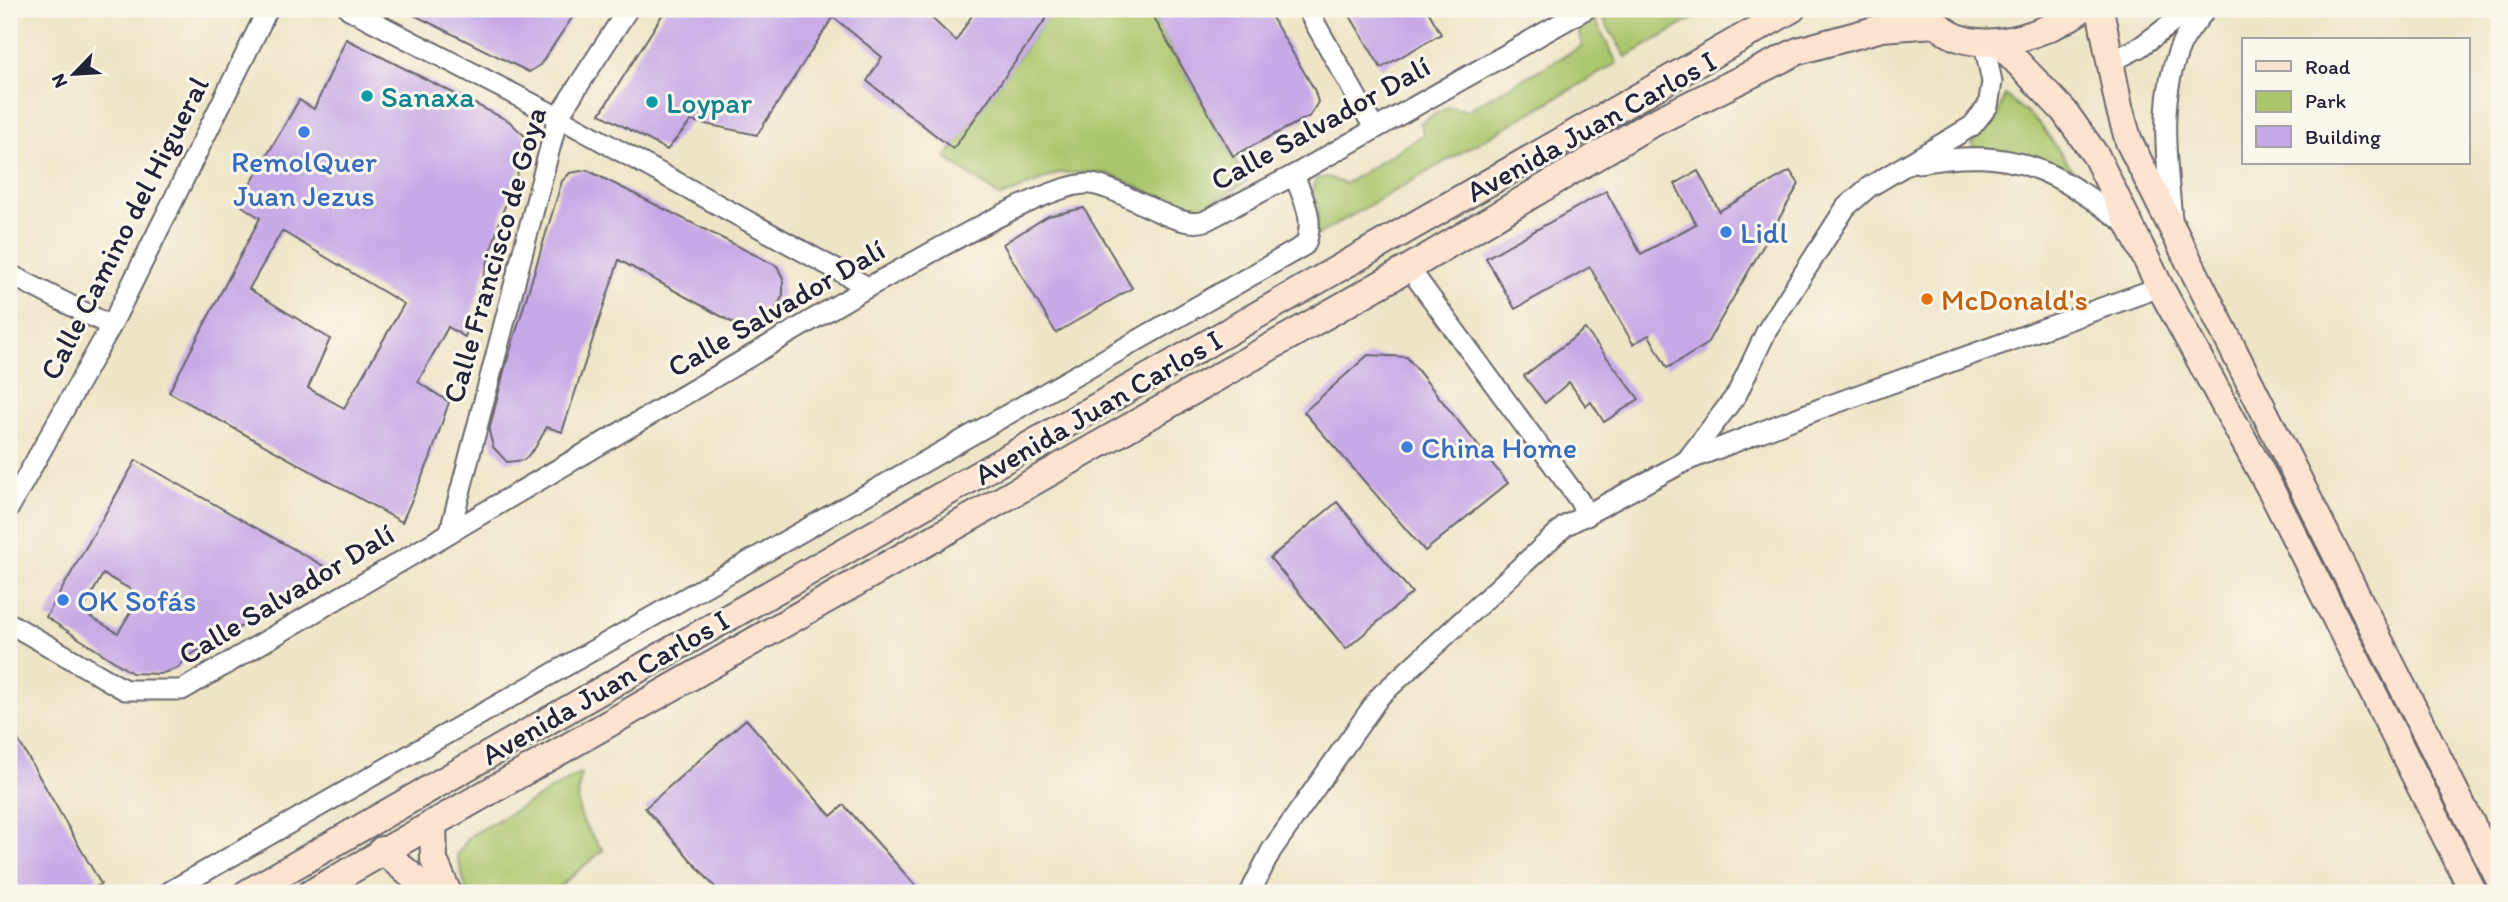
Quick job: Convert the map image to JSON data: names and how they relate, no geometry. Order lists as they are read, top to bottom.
{
  "streets": {
    "street": [
      "Calle Salvador Dalí",
      "Avenida Juan Carlos I",
      "Calle Camino del Higueral",
      "Calle Francisco de Goya"
    ]
  },
  "crossings": [
    ["Calle Salvador Dalí", "Calle Francisco de Goya"]
  ],
  "places": [
    "Sanaxa",
    "Loypar",
    "RemolQuer Juan Jezus",
    "Lidl",
    "McDonald's",
    "China Home",
    "OK Sofás"
  ],
  "legend": ["Road", "Park", "Building"],
  "north": "bottom left"
}
